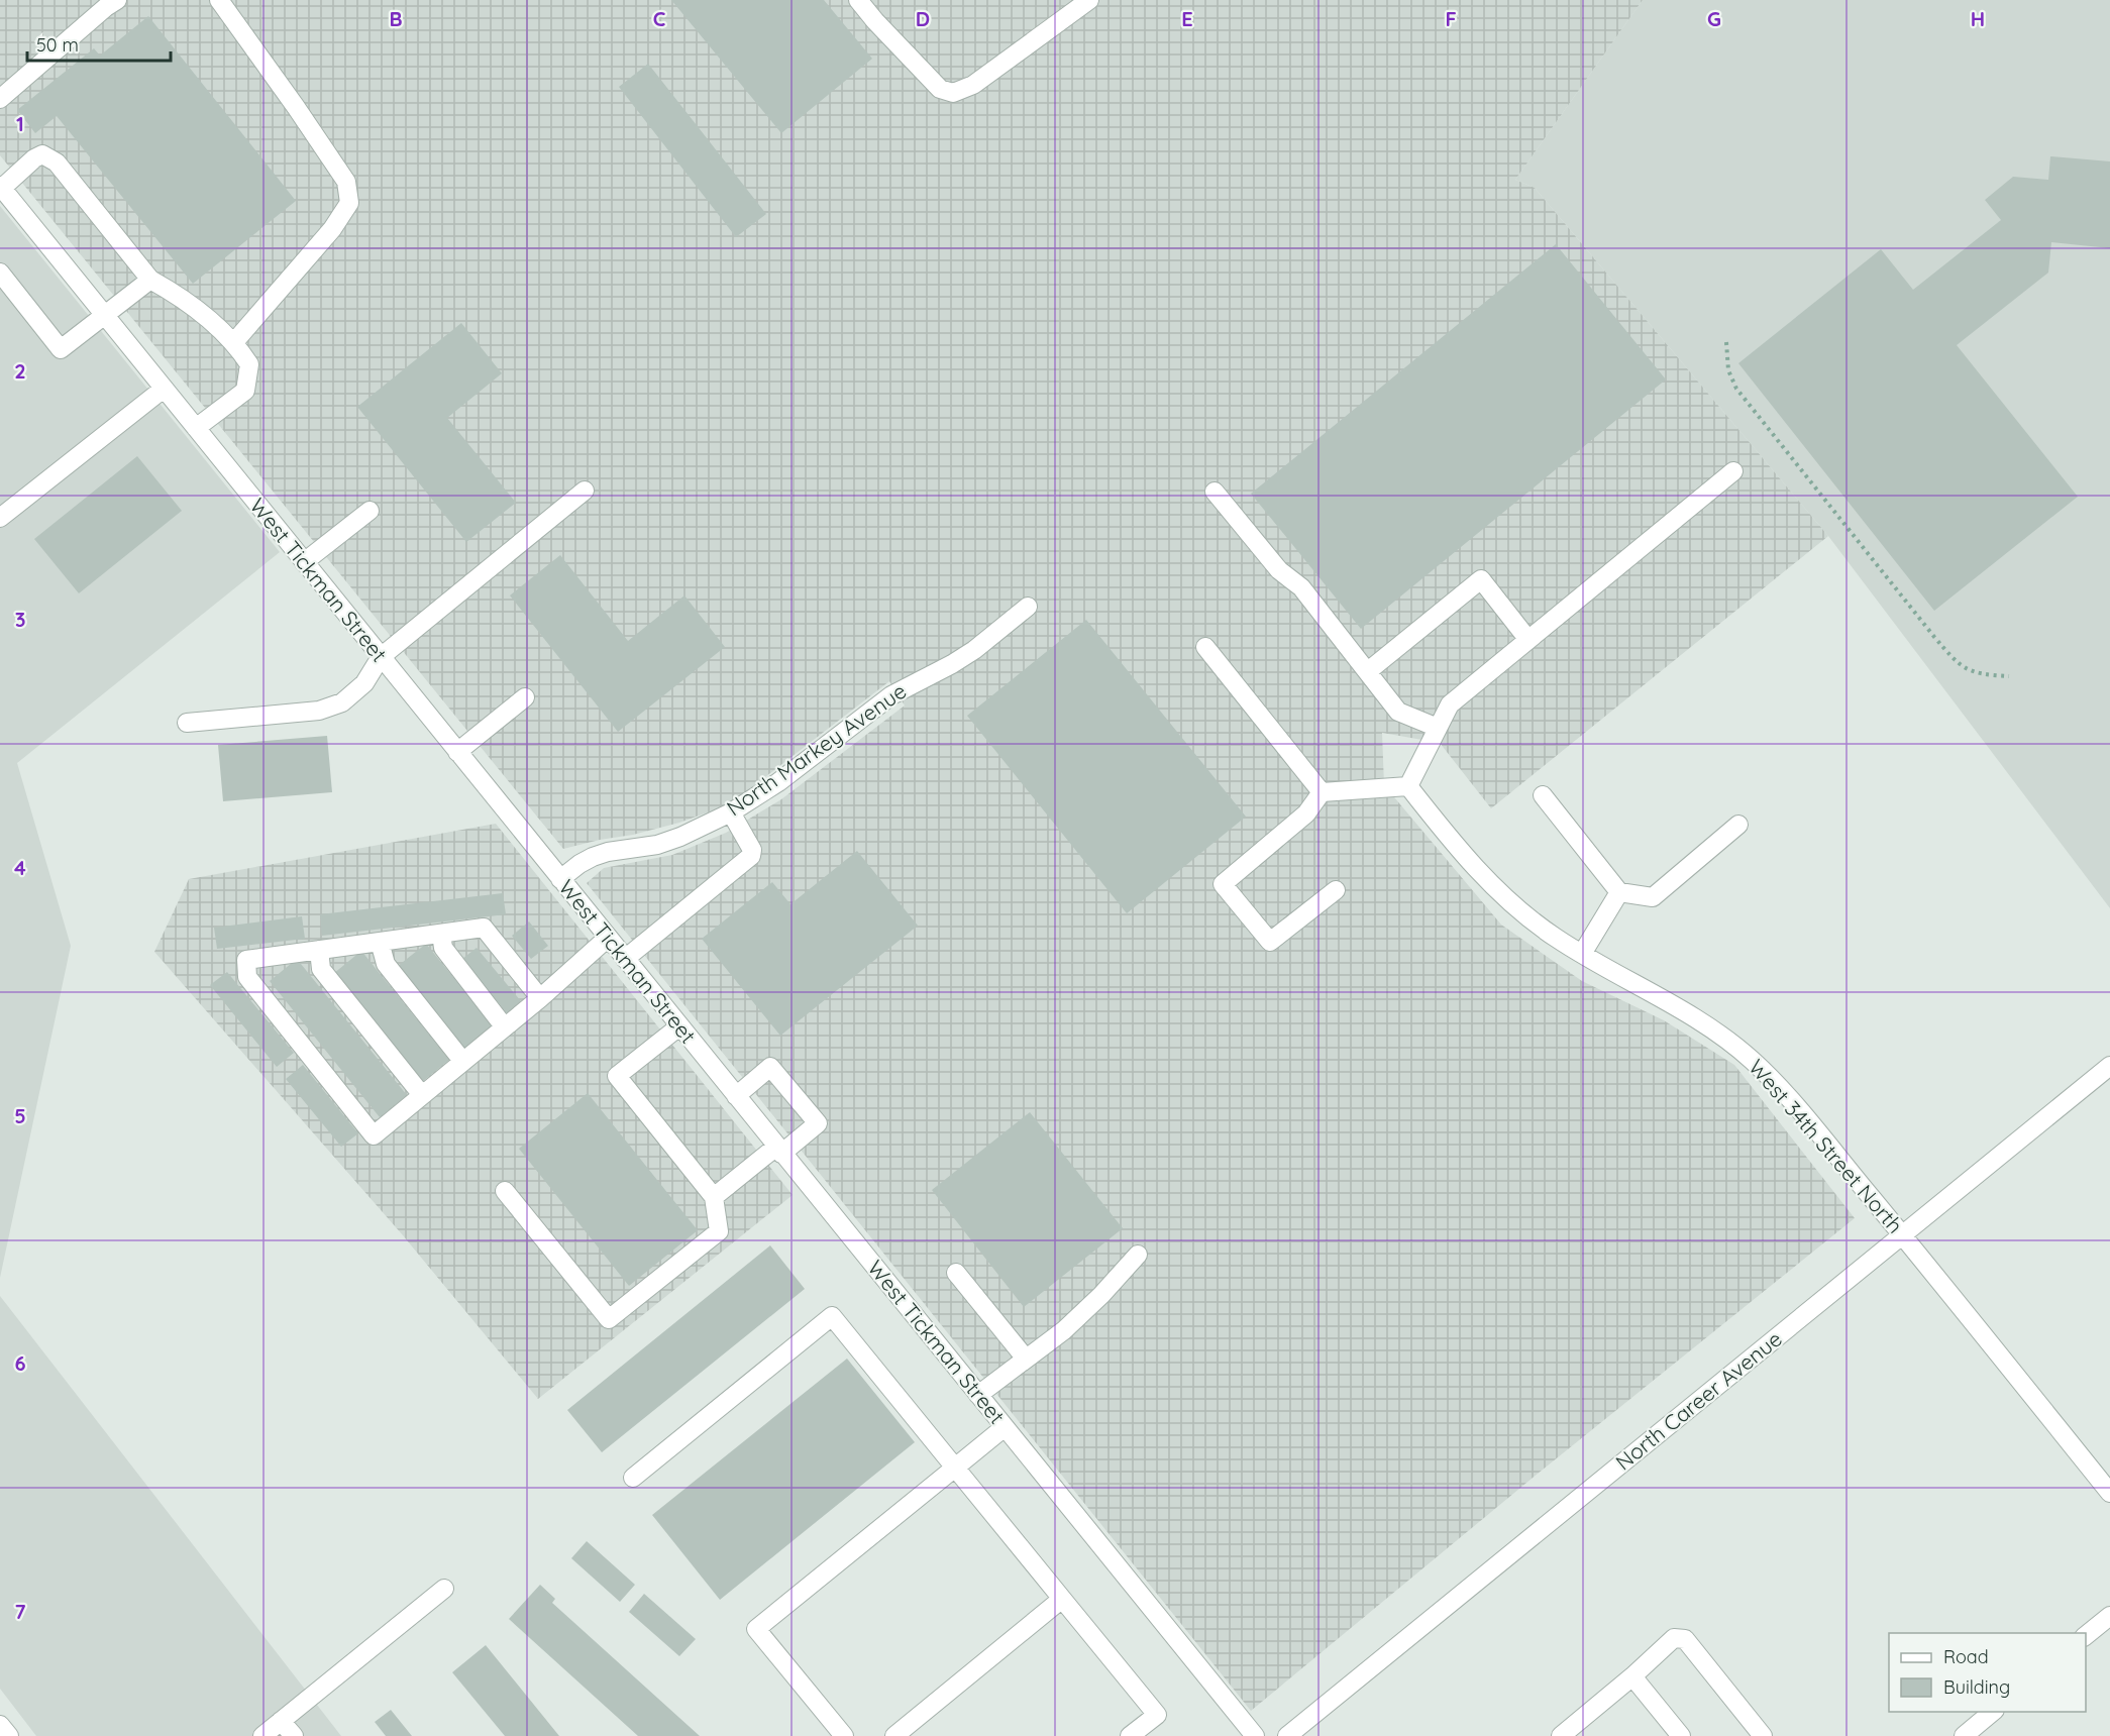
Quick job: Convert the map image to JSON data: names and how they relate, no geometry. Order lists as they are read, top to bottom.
{
  "streets": {
    "street": [
      "West Tickman Street",
      "North Markey Avenue",
      "West 34th Street North",
      "North Career Avenue"
    ]
  },
  "crossings": [
    ["West Tickman Street", "North Markey Avenue"],
    ["West 34th Street North", "North Career Avenue"]
  ],
  "legend": ["Road", "Building"],
  "scale_bar": "50 m",
  "grid": {
    "columns": [
      "B",
      "C",
      "D",
      "E",
      "F",
      "G",
      "H"
    ],
    "rows": [
      "1",
      "2",
      "3",
      "4",
      "5",
      "6",
      "7"
    ]
  }
}
